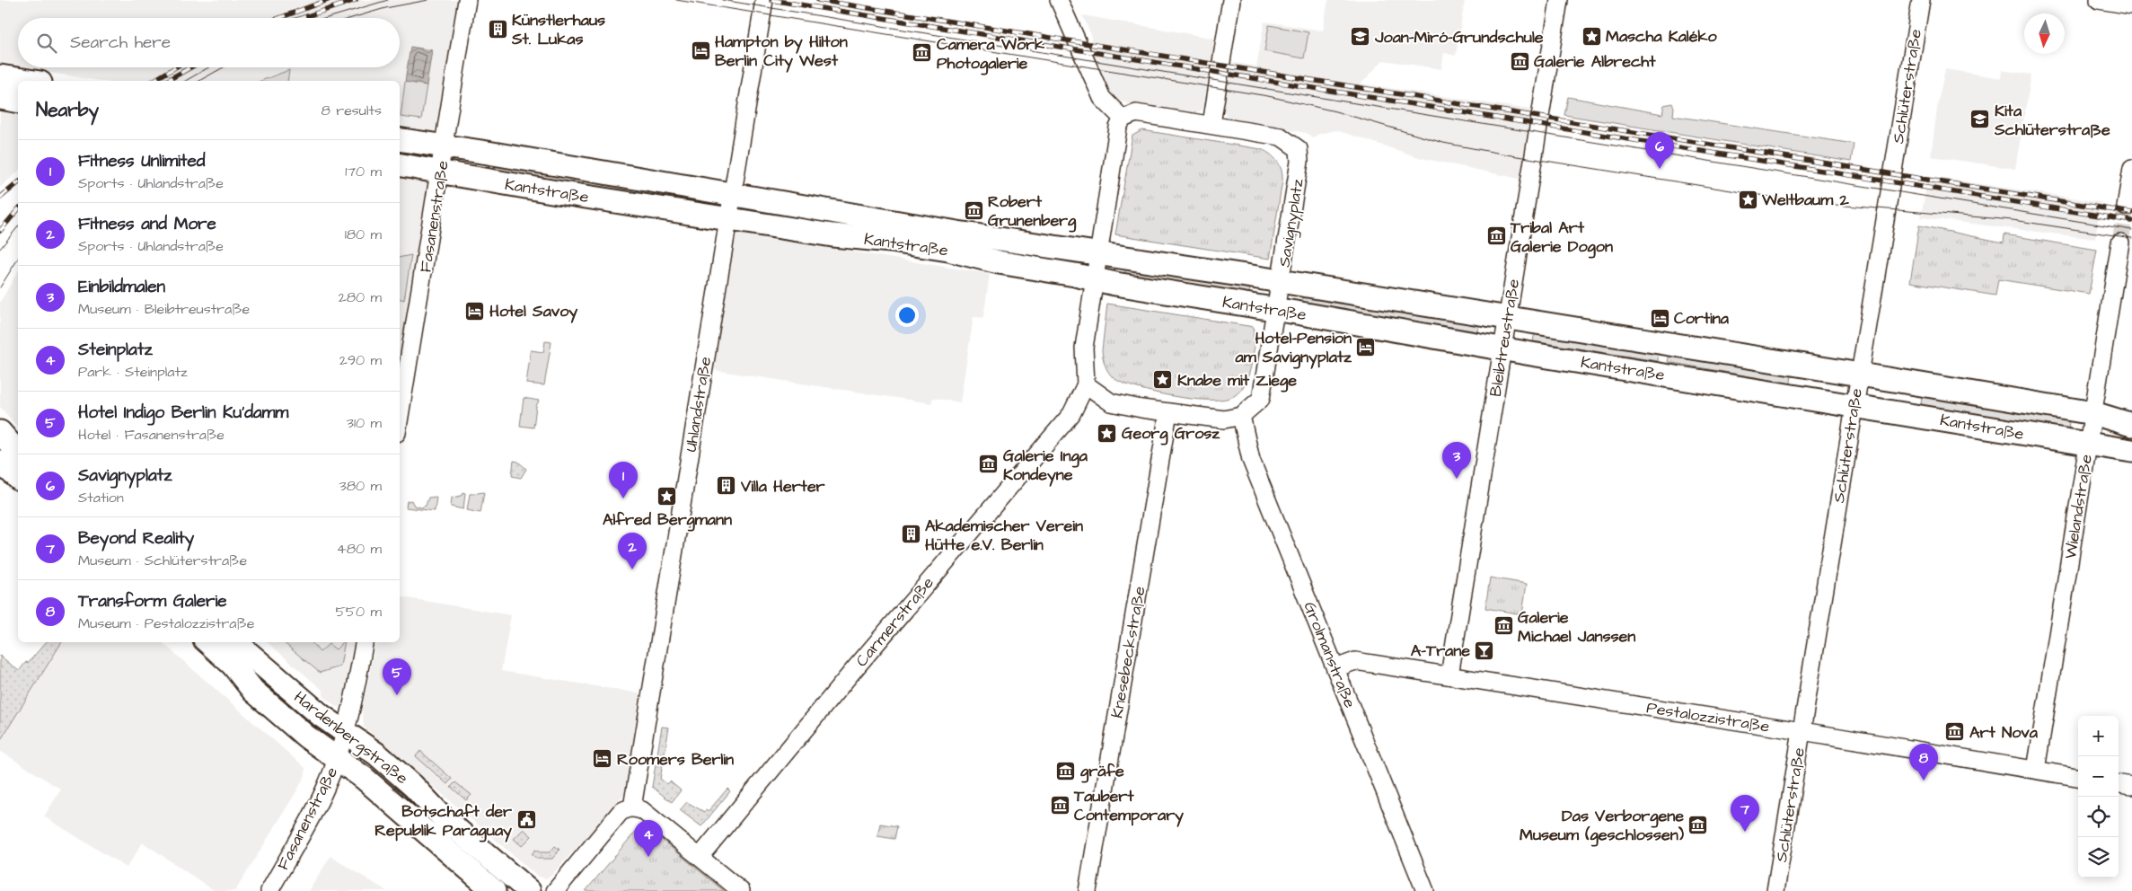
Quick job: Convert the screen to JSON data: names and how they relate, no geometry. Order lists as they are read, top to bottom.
{
  "streets": {
    "main road": ["Kantstraße", "Hardenbergstraße"],
    "street": [
      "Schlüterstraße",
      "Fasanenstraße",
      "Savignyplatz",
      "Bleibtreustraße",
      "Uhlandstraße",
      "Wielandstraße",
      "Carmerstraße",
      "Knesebeckstraße",
      "Grolmanstraße",
      "Pestalozzistraße"
    ]
  },
  "crossings": [
    ["Schlüterstraße", "Kantstraße"],
    ["Schlüterstraße", "Pestalozzistraße"],
    ["Kantstraße", "Fasanenstraße"],
    ["Kantstraße", "Savignyplatz"],
    ["Kantstraße", "Bleibtreustraße"],
    ["Kantstraße", "Uhlandstraße"],
    ["Kantstraße", "Wielandstraße"],
    ["Fasanenstraße", "Hardenbergstraße"],
    ["Savignyplatz", "Grolmanstraße"],
    ["Bleibtreustraße", "Pestalozzistraße"],
    ["Wielandstraße", "Pestalozzistraße"],
    ["Grolmanstraße", "Pestalozzistraße"]
  ],
  "places": {
    "building": ["Künstlerhaus St. Lukas", "Villa Herter", "Akademischer Verein Hütte e.V. Berlin"],
    "place": [
      "Mascha Kaléko",
      "Weltbaum 2",
      "Knabe mit Ziege",
      "Georg Grosz",
      "Alfred Bergmann"
    ],
    "school or university": ["Joan-Miró-Grundschule", "Kita Schlüterstraße"],
    "hotel": [
      "Hampton by Hilton Berlin City West",
      "Hotel Savoy",
      "Cortina",
      "Hotel-Pension am Savignyplatz",
      "Roomers Berlin"
    ],
    "museum": [
      "Camera Work Photogalerie",
      "Galerie Albrecht",
      "Robert Grunenberg",
      "Tribal Art Galerie Dogon",
      "Galerie Inga Kondeyne",
      "Galerie Michael Janssen",
      "Art Nova",
      "gräfe",
      "Taubert Contemporary",
      "Das Verborgene Museum (geschlossen)"
    ],
    "bar": ["A-Trane"],
    "public building": ["Botschaft der Republik Paraguay"]
  },
  "north": "bottom",
  "page": {
    "search": "Search here",
    "heading": ["Nearby", "8 results"],
    "pins": [
      "6",
      "3",
      "1",
      "2",
      "5",
      "8",
      "7",
      "4"
    ],
    "list": [
      {
        "mark": "1",
        "name": "Fitness Unlimited",
        "note": "Sports · Uhlandstraße",
        "value": "170 m"
      },
      {
        "mark": "2",
        "name": "Fitness and More",
        "note": "Sports · Uhlandstraße",
        "value": "180 m"
      },
      {
        "mark": "3",
        "name": "Einbildmalen",
        "note": "Museum · Bleibtreustraße",
        "value": "280 m"
      },
      {
        "mark": "4",
        "name": "Steinplatz",
        "note": "Park · Steinplatz",
        "value": "290 m"
      },
      {
        "mark": "5",
        "name": "Hotel Indigo Berlin Ku'damm",
        "note": "Hotel · Fasanenstraße",
        "value": "310 m"
      },
      {
        "mark": "6",
        "name": "Savignyplatz",
        "note": "Station",
        "value": "380 m"
      },
      {
        "mark": "7",
        "name": "Beyond Reality",
        "note": "Museum · Schlüterstraße",
        "value": "480 m"
      },
      {
        "mark": "8",
        "name": "Transform Galerie",
        "note": "Museum · Pestalozzistraße",
        "value": "550 m"
      }
    ],
    "map_buttons": ["+", "−"]
  }
}
